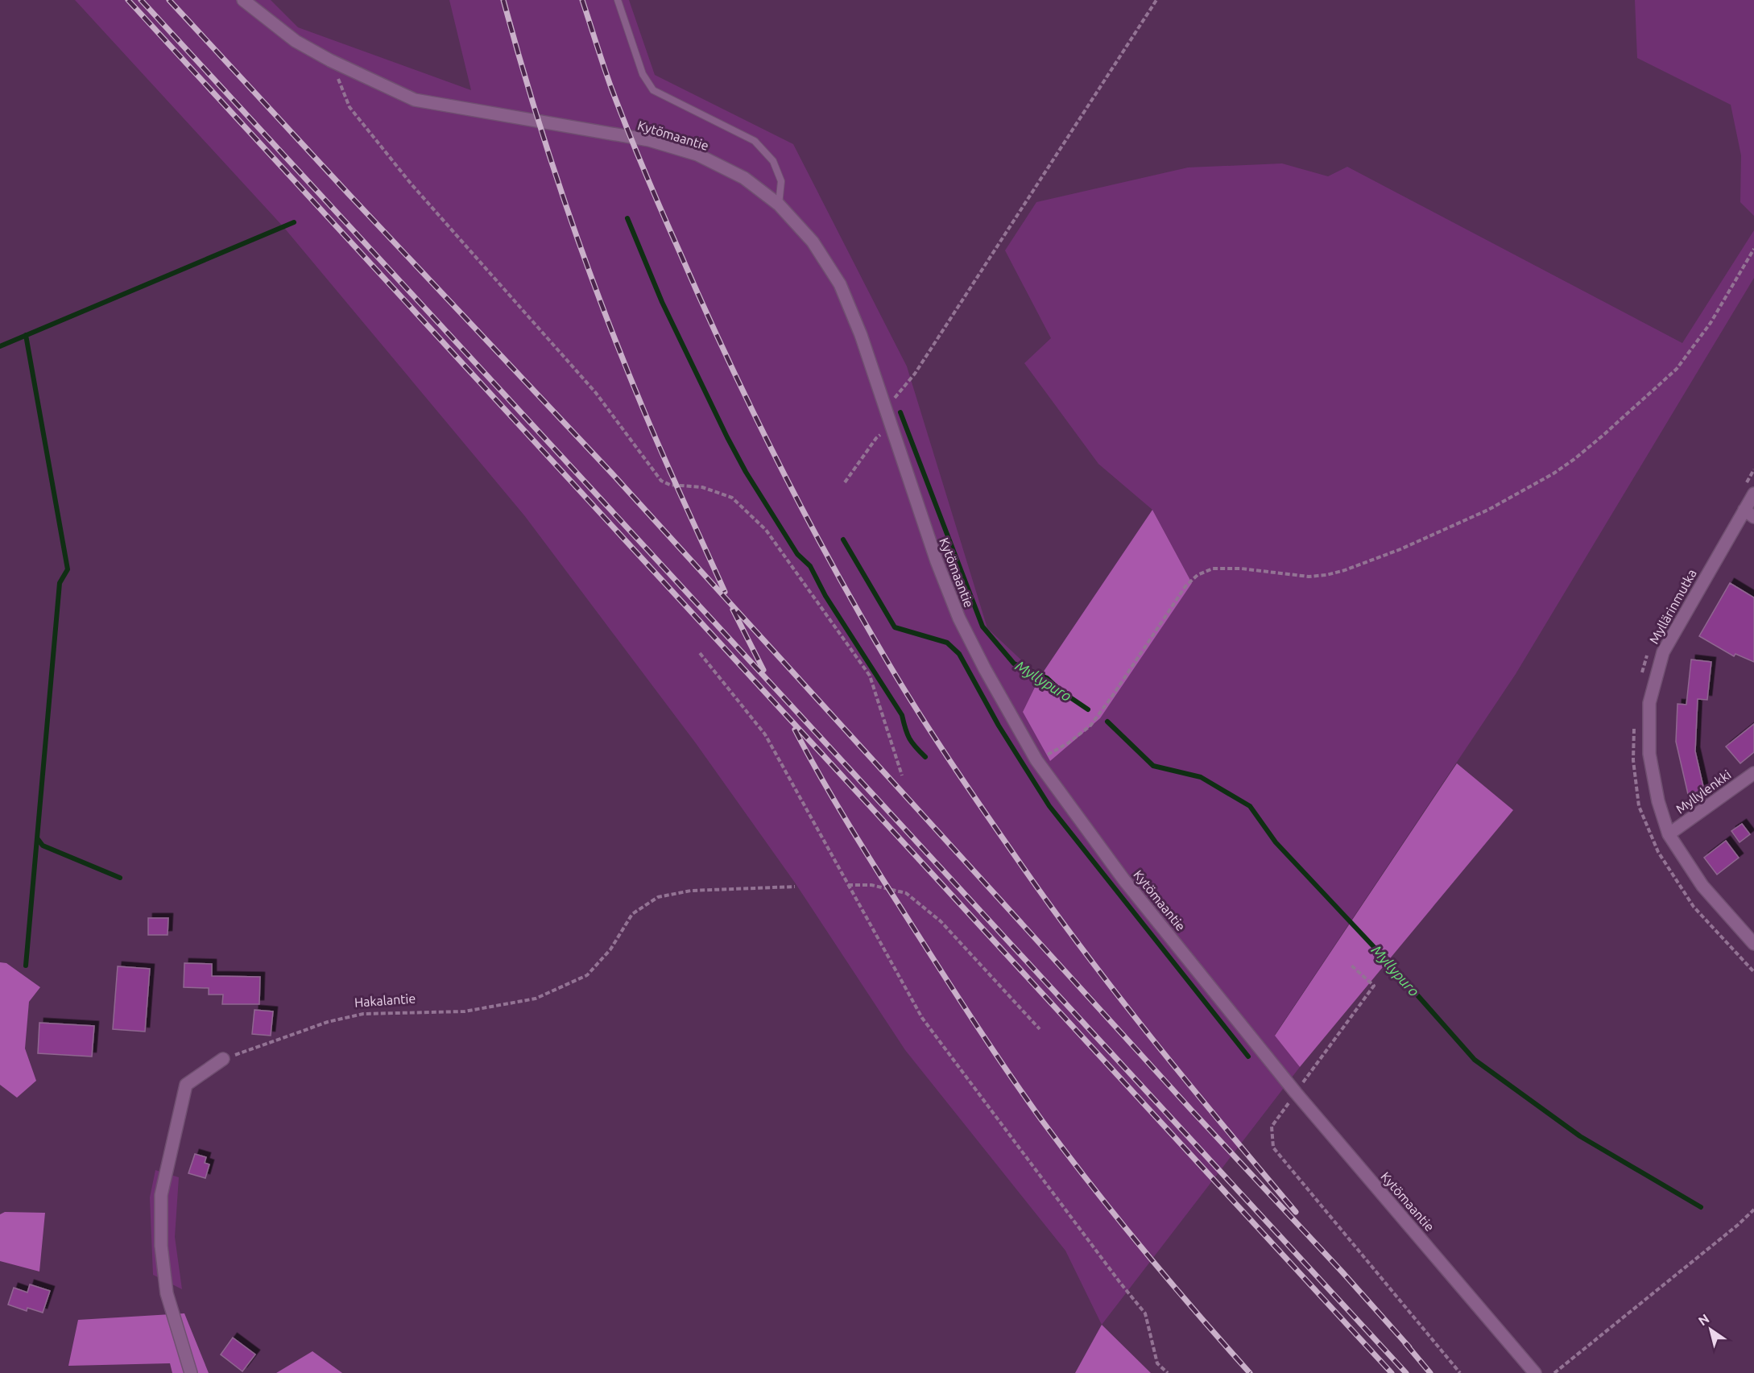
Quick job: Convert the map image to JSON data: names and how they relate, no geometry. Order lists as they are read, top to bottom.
{
  "streets": {
    "street": ["Kytömaantie", "Myllärinmutka", "Myllylenkki"],
    "path": ["Hakalantie"]
  },
  "crossings": [
    ["Myllärinmutka", "Myllylenkki"]
  ],
  "water": ["Myllypuro"],
  "north": "top left"
}
